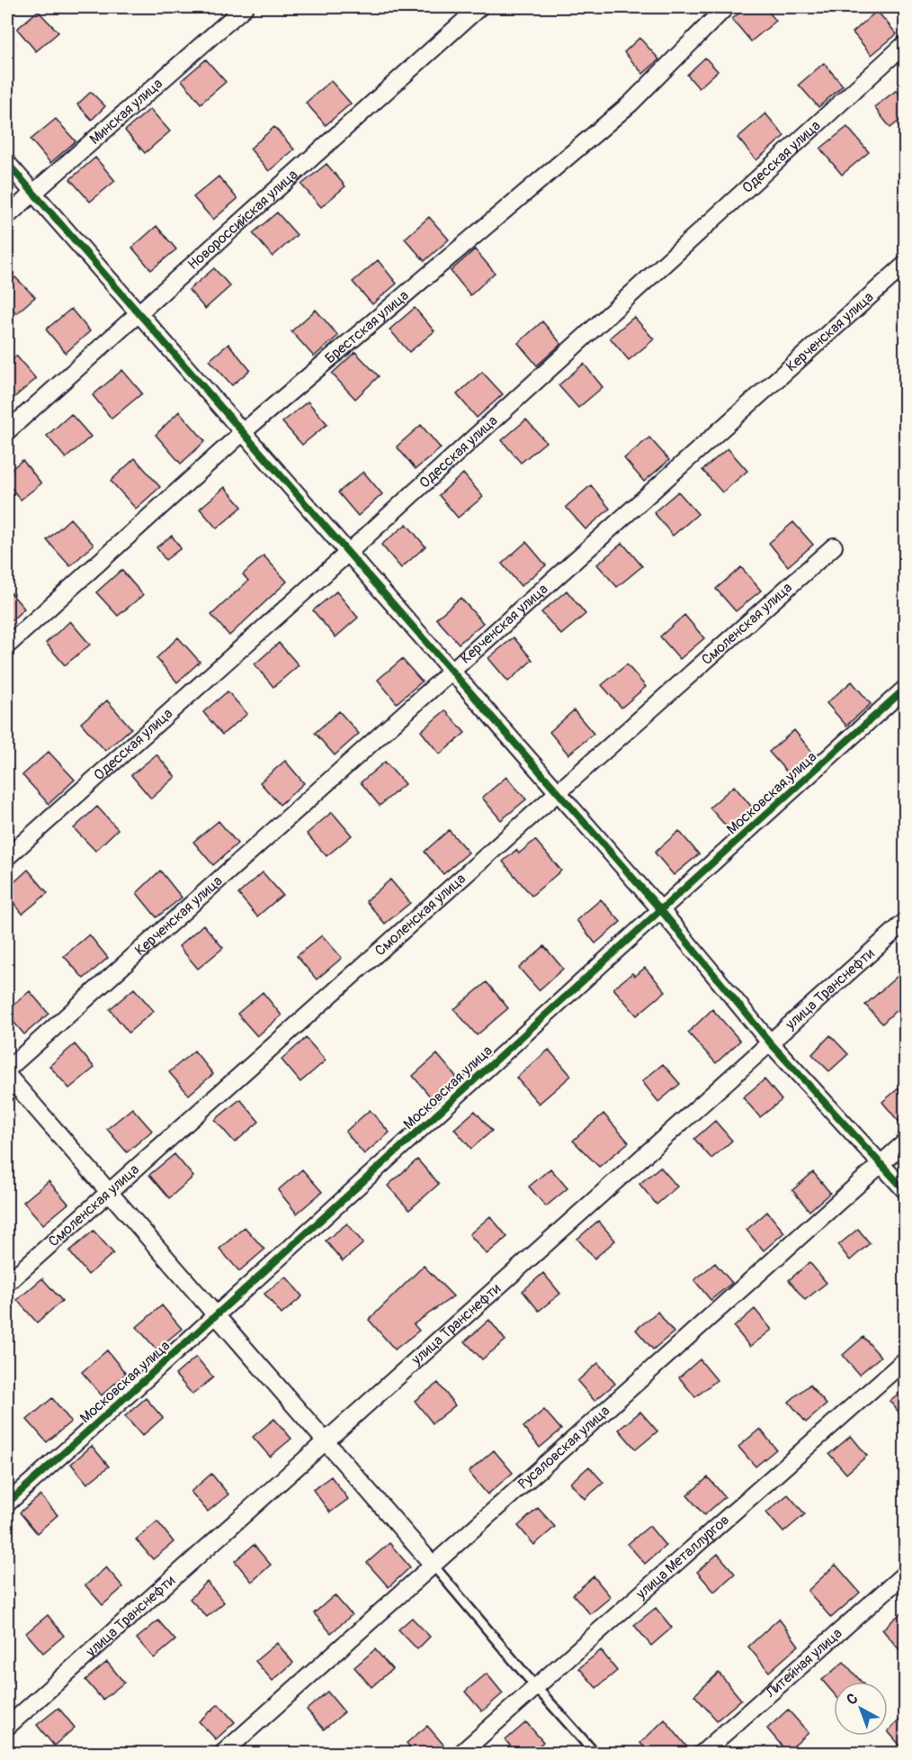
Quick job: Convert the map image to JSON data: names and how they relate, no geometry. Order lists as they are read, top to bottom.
{
  "streets": {
    "street": [
      "Минская улица",
      "Одесская улица",
      "Новороссийская улица",
      "Брестская улица",
      "Керченская улица",
      "Смоленская улица",
      "Московская улица",
      "улица Транснефти",
      "Русаловская улица",
      "улица Металлургов",
      "Литейная улица"
    ]
  },
  "north": "top left"
}
